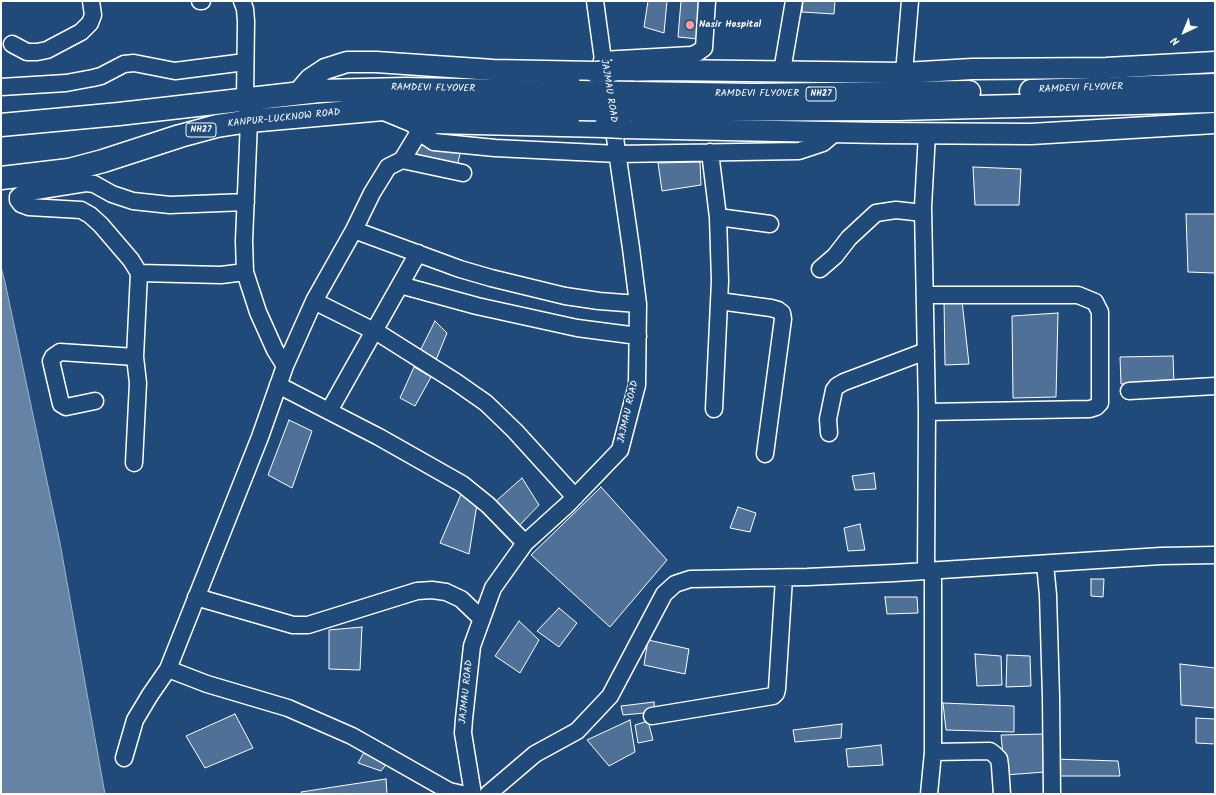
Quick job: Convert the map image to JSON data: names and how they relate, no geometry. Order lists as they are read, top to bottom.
{
  "streets": {
    "highway": ["RAMDEVI FLYOVER", "NH27", "KANPUR-LUCKNOW ROAD"],
    "street": ["JAJMAU ROAD"]
  },
  "crossings": [
    ["RAMDEVI FLYOVER", "NH27"],
    ["RAMDEVI FLYOVER", "KANPUR-LUCKNOW ROAD"]
  ],
  "places": ["Nasir Hospital"],
  "north": "bottom left"
}
